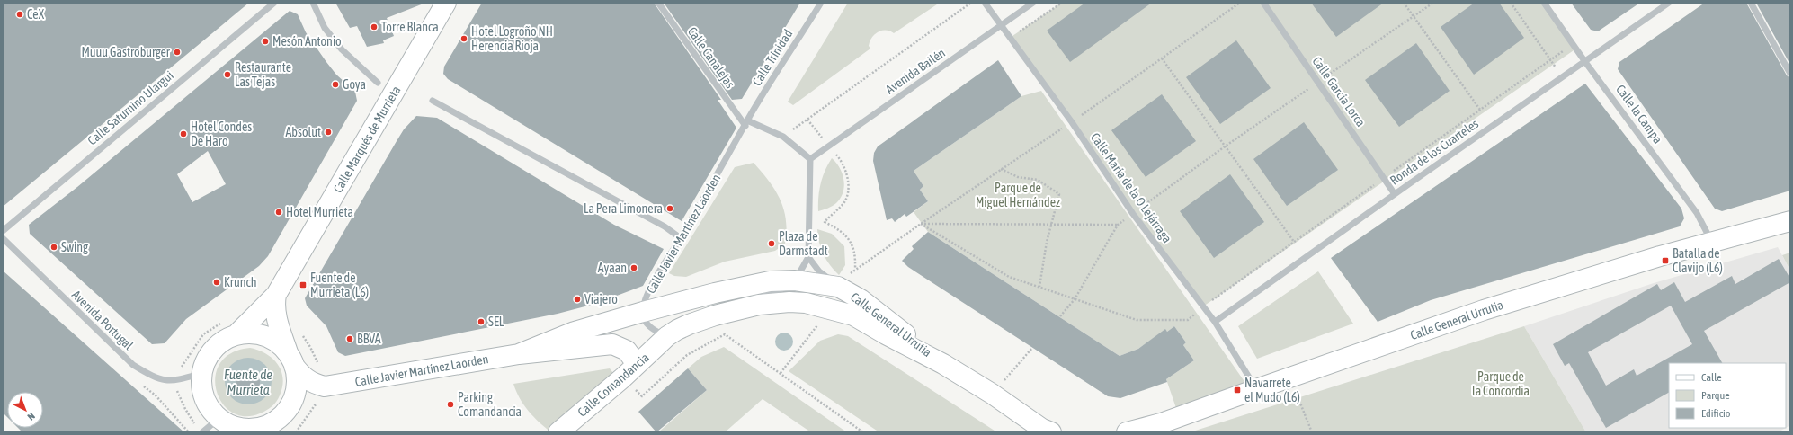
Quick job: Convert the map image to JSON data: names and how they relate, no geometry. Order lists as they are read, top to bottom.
{
  "streets": {
    "main road": [
      "Calle Marqués de Murrieta",
      "Calle Javier Martínez Laorden",
      "Calle General Urrutia",
      "Calle Comandancia"
    ],
    "street": [
      "Calle Canalejas",
      "Calle Trinidad",
      "Avenida Bailén",
      "Calle García Lorca",
      "Calle Saturnino Ulargui",
      "Calle la Campa",
      "Ronda de los Cuarteles",
      "Calle María de la O Lejárraga",
      "Avenida Portugal"
    ]
  },
  "crossings": [
    ["Calle Canalejas", "Calle Trinidad"],
    ["Calle Canalejas", "Calle Javier Martínez Laorden"],
    ["Calle Trinidad", "Calle Javier Martínez Laorden"],
    ["Avenida Bailén", "Calle María de la O Lejárraga"],
    ["Calle García Lorca", "Ronda de los Cuarteles"],
    ["Calle la Campa", "Ronda de los Cuarteles"],
    ["Calle la Campa", "Calle General Urrutia"],
    ["Calle Marqués de Murrieta", "Avenida Portugal"],
    ["Ronda de los Cuarteles", "Calle María de la O Lejárraga"],
    ["Calle María de la O Lejárraga", "Calle General Urrutia"],
    ["Calle Javier Martínez Laorden", "Calle Comandancia"],
    ["Calle General Urrutia", "Calle Comandancia"]
  ],
  "water": ["Fuente de Murrieta"],
  "parks": ["Parque de Miguel Hernández", "Parque de la Concordia"],
  "places": {
    "other": [
      "CeX",
      "Torre Blanca",
      "Hotel Logroño NH Herencia Rioja",
      "Mesón Antonio",
      "Muuu Gastroburger",
      "Restaurante Las Tejas",
      "Goya",
      "Absolut",
      "Hotel Condes De Haro",
      "La Pera Limonera",
      "Hotel Murrieta",
      "Plaza de Darmstadt",
      "Swing",
      "Ayaan",
      "Krunch",
      "Viajero",
      "SEL",
      "BBVA",
      "Parking Comandancia"
    ],
    "transit": ["Batalla de Clavijo (L6)", "Fuente de Murrieta (L6)", "Navarrete el Mudo (L6)"]
  },
  "legend": ["Calle", "Parque", "Edificio"],
  "north": "bottom right"
}
